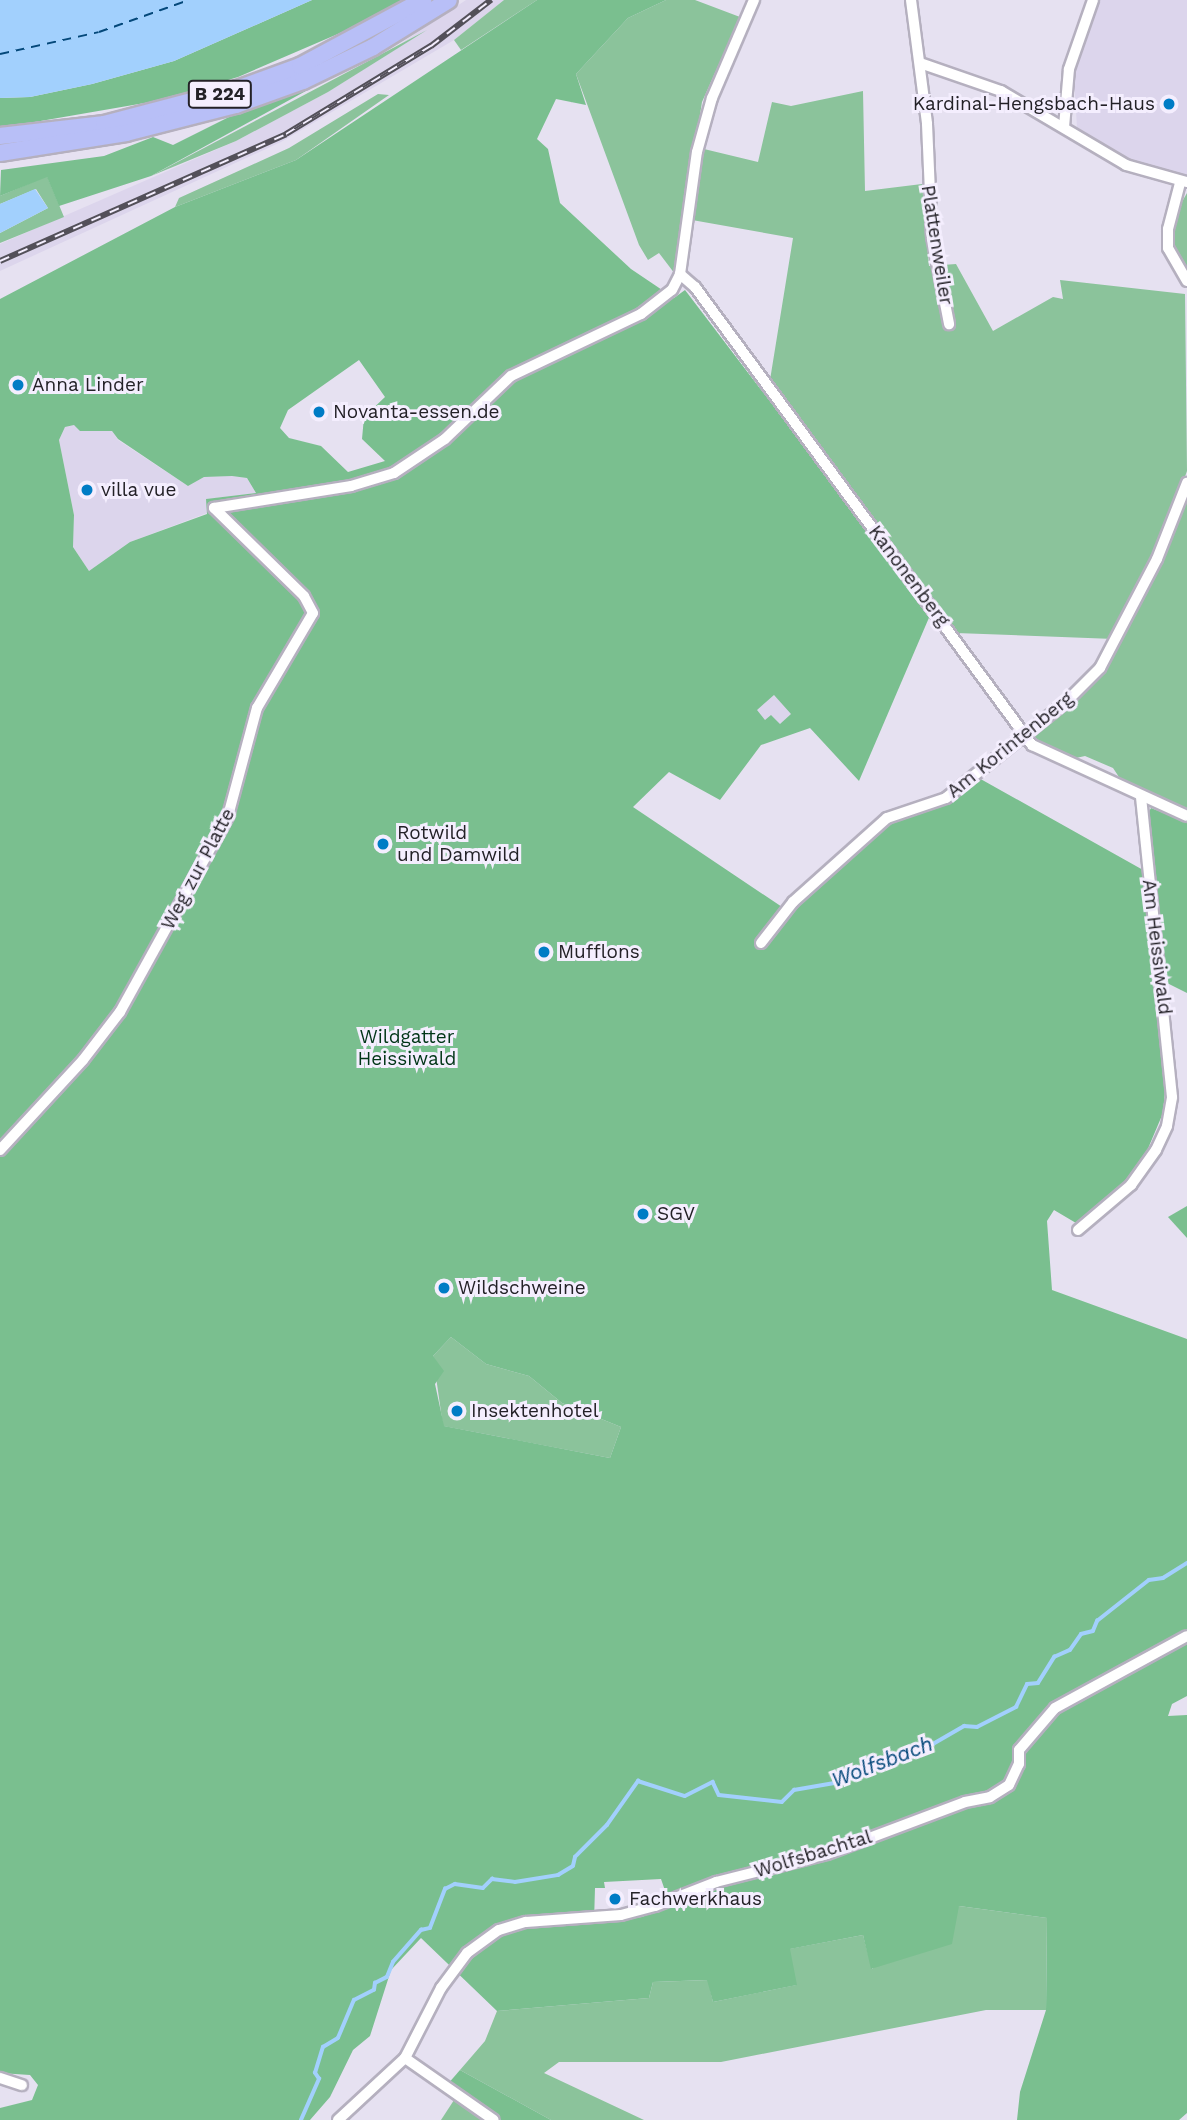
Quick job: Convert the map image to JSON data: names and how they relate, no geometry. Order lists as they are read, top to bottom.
{
  "streets": {
    "main road": ["B 224"],
    "street": [
      "Plattenweiler",
      "Kanonenberg",
      "Am Korintenberg",
      "Weg zur Platte",
      "Am Heissiwald",
      "Wolfsbachtal"
    ]
  },
  "crossings": [
    ["Kanonenberg", "Am Korintenberg"],
    ["Kanonenberg", "Weg zur Platte"],
    ["Kanonenberg", "Am Heissiwald"]
  ],
  "water": ["Wolfsbach"],
  "parks": ["Wildgatter Heissiwald"],
  "places": [
    "Kardinal-Hengsbach-Haus",
    "Anna Linder",
    "Novanta-essen.de",
    "villa vue",
    "Rotwild und Damwild",
    "Mufflons",
    "SGV",
    "Wildschweine",
    "Insektenhotel",
    "Fachwerkhaus"
  ]
}
